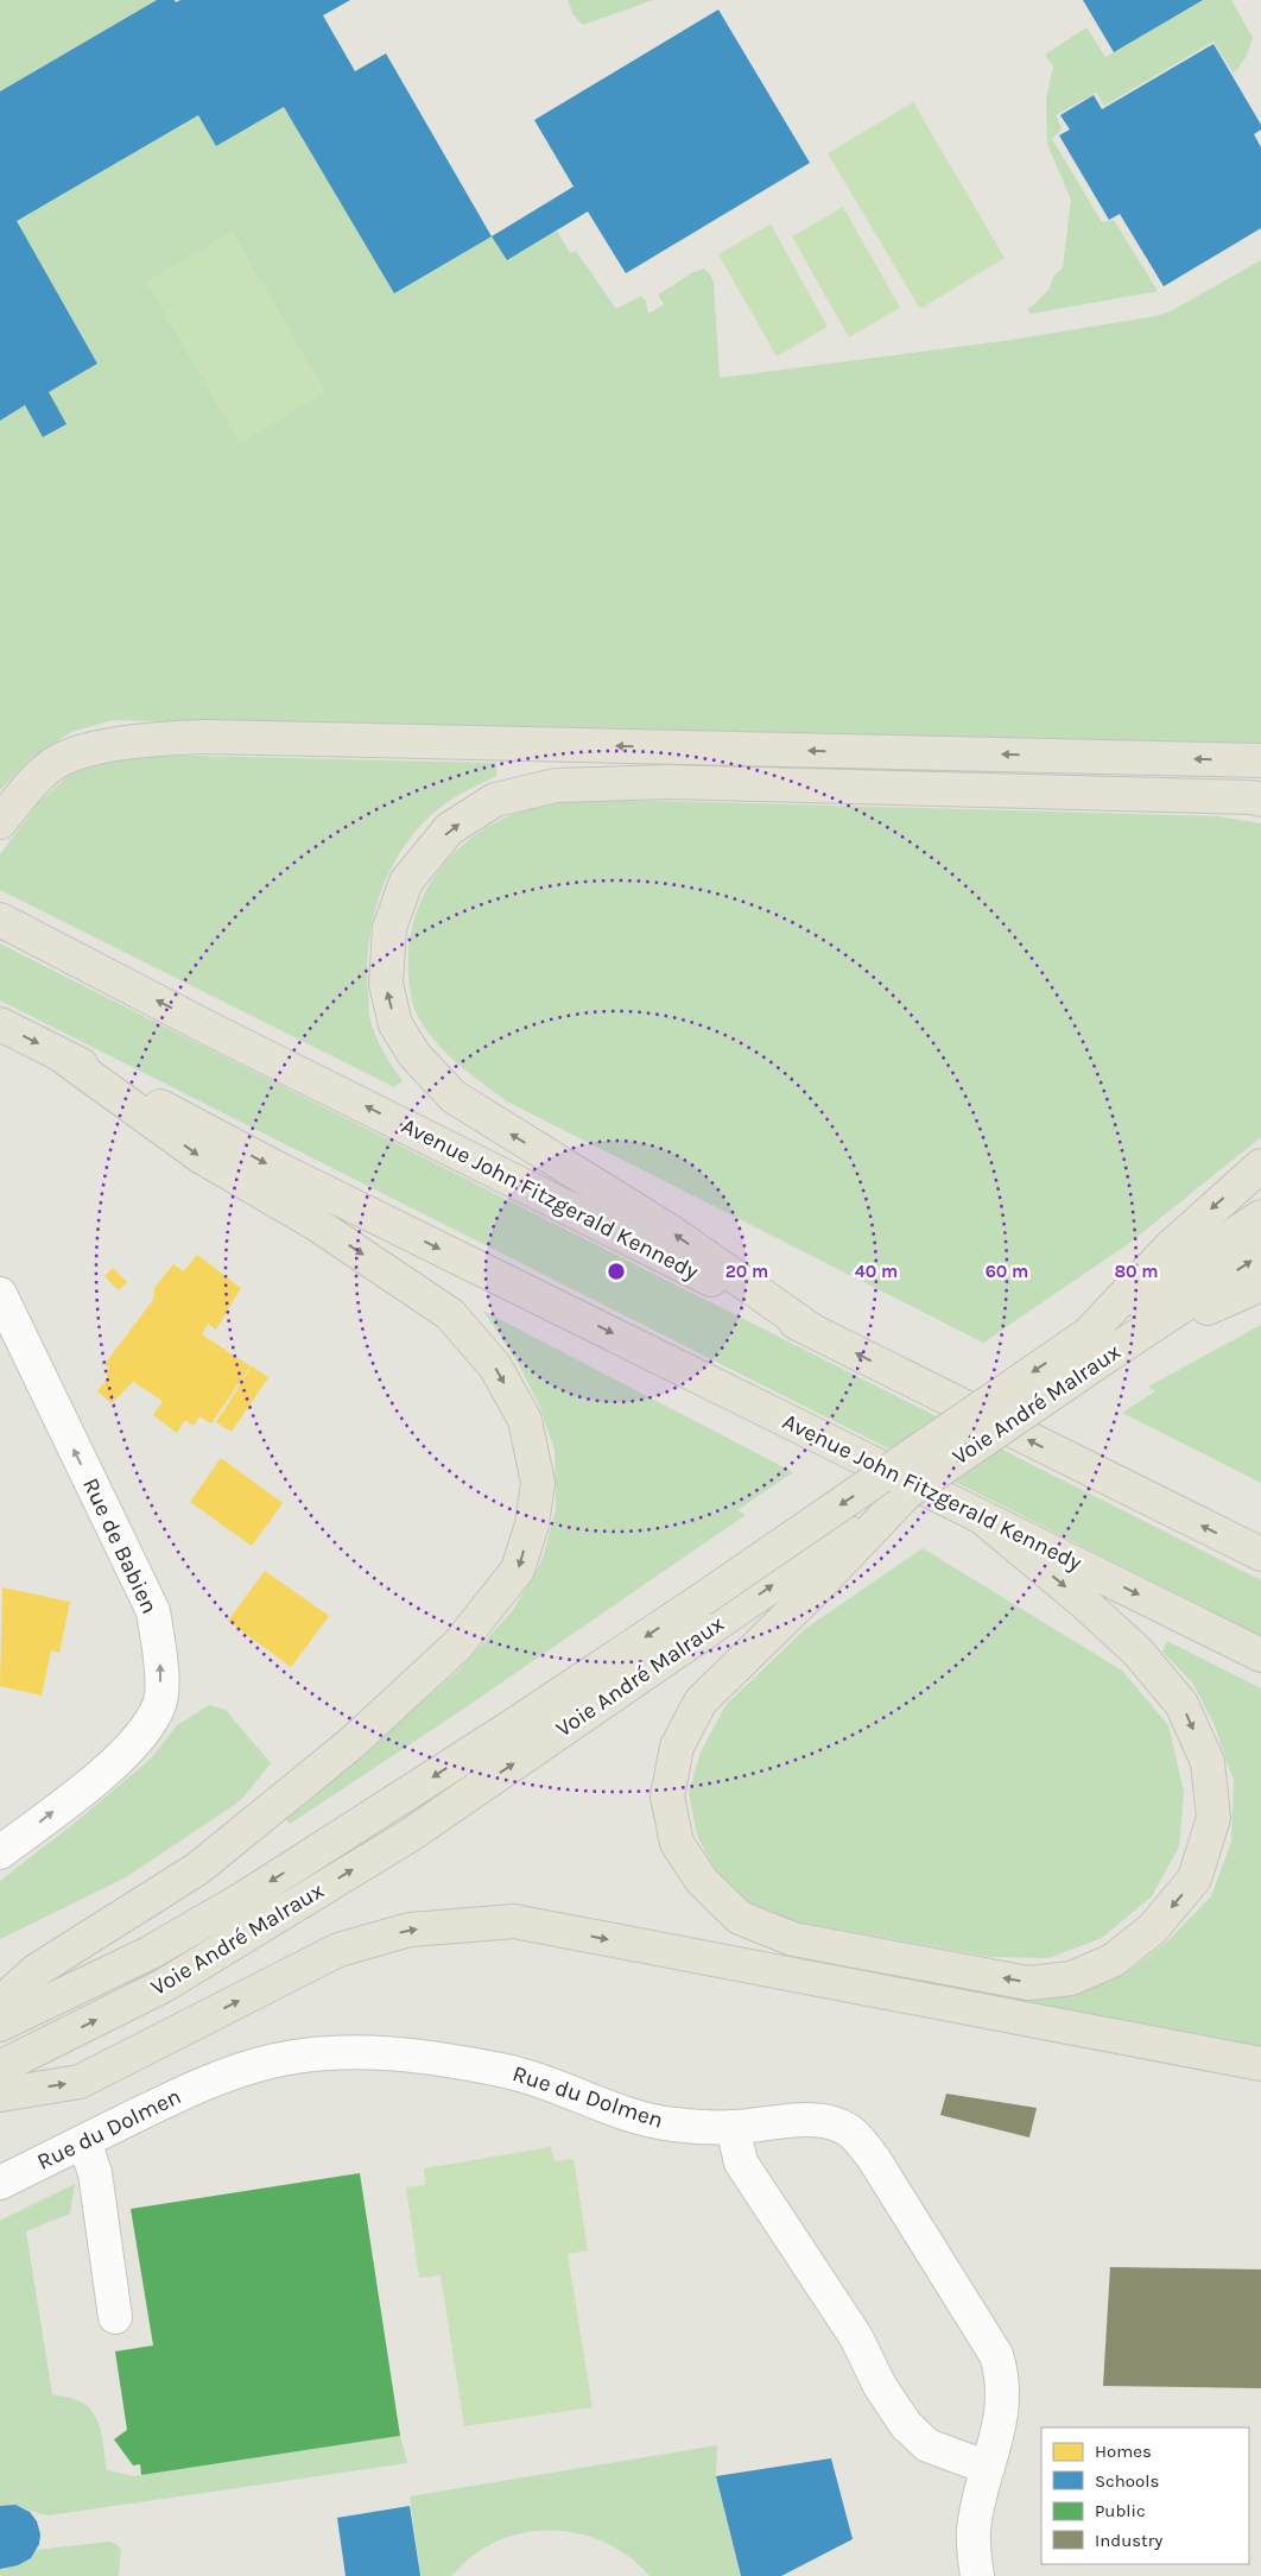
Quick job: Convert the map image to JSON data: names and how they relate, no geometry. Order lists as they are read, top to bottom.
{
  "streets": {
    "main road": ["Avenue John Fitzgerald Kennedy", "Voie André Malraux"],
    "street": ["Rue de Babien", "Rue du Dolmen"]
  },
  "one_way": ["Rue de Babien"],
  "legend": [
    "Homes",
    "Schools",
    "Public",
    "Industry"
  ],
  "rings": [
    "20 m",
    "40 m",
    "60 m",
    "80 m"
  ]
}
